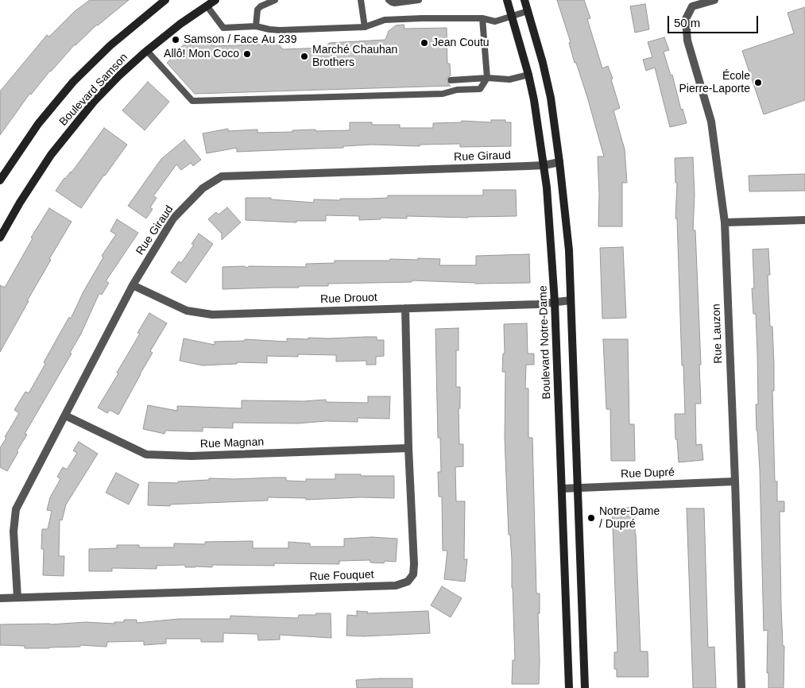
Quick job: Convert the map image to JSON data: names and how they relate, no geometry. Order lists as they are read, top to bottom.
{
  "streets": {
    "street": [
      "Boulevard Samson",
      "Rue Giraud",
      "Rue Drouot",
      "Rue Lauzon",
      "Boulevard Notre-Dame",
      "Rue Magnan",
      "Rue Dupré",
      "Rue Fouquet"
    ]
  },
  "crossings": [
    ["Rue Giraud", "Rue Drouot"],
    ["Rue Giraud", "Boulevard Notre-Dame"],
    ["Rue Giraud", "Rue Magnan"],
    ["Rue Giraud", "Rue Fouquet"],
    ["Rue Drouot", "Boulevard Notre-Dame"],
    ["Rue Drouot", "Rue Fouquet"],
    ["Rue Lauzon", "Rue Dupré"],
    ["Boulevard Notre-Dame", "Rue Dupré"],
    ["Rue Magnan", "Rue Fouquet"]
  ],
  "places": [
    "Samson / Face Au 239",
    "Jean Coutu",
    "Allô! Mon Coco",
    "Marché Chauhan Brothers",
    "École Pierre-Laporte",
    "Notre-Dame / Dupré"
  ],
  "scale_bar": "50 m"
}
